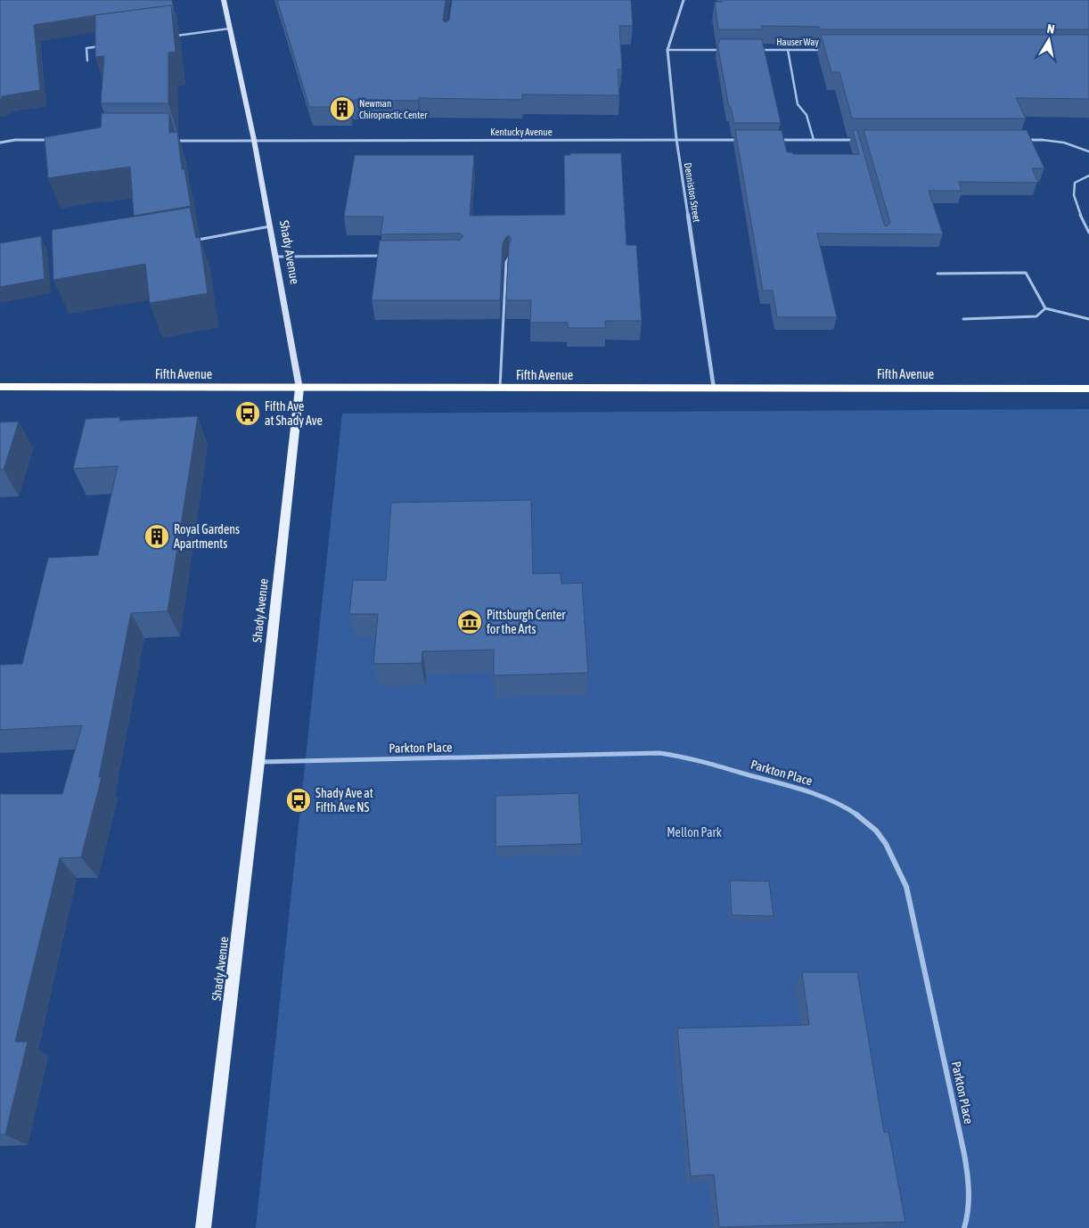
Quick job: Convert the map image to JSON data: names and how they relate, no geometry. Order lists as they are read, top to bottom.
{
  "streets": {
    "highway": ["Fifth Avenue"],
    "main road": ["Shady Avenue"],
    "street": ["Kentucky Avenue", "Denniston Street", "Parkton Place"],
    "lane": ["Hauser Way"]
  },
  "crossings": [
    ["Kentucky Avenue", "Denniston Street"],
    ["Kentucky Avenue", "Shady Avenue"],
    ["Denniston Street", "Fifth Avenue"],
    ["Shady Avenue", "Fifth Avenue"],
    ["Shady Avenue", "Parkton Place"]
  ],
  "parks": ["Mellon Park"],
  "places": {
    "building": ["Newman Chiropractic Center", "Royal Gardens Apartments"],
    "bus stop": ["Fifth Ave at Shady Ave", "Shady Ave at Fifth Ave NS"],
    "museum": ["Pittsburgh Center for the Arts"]
  },
  "north": "top"
}
